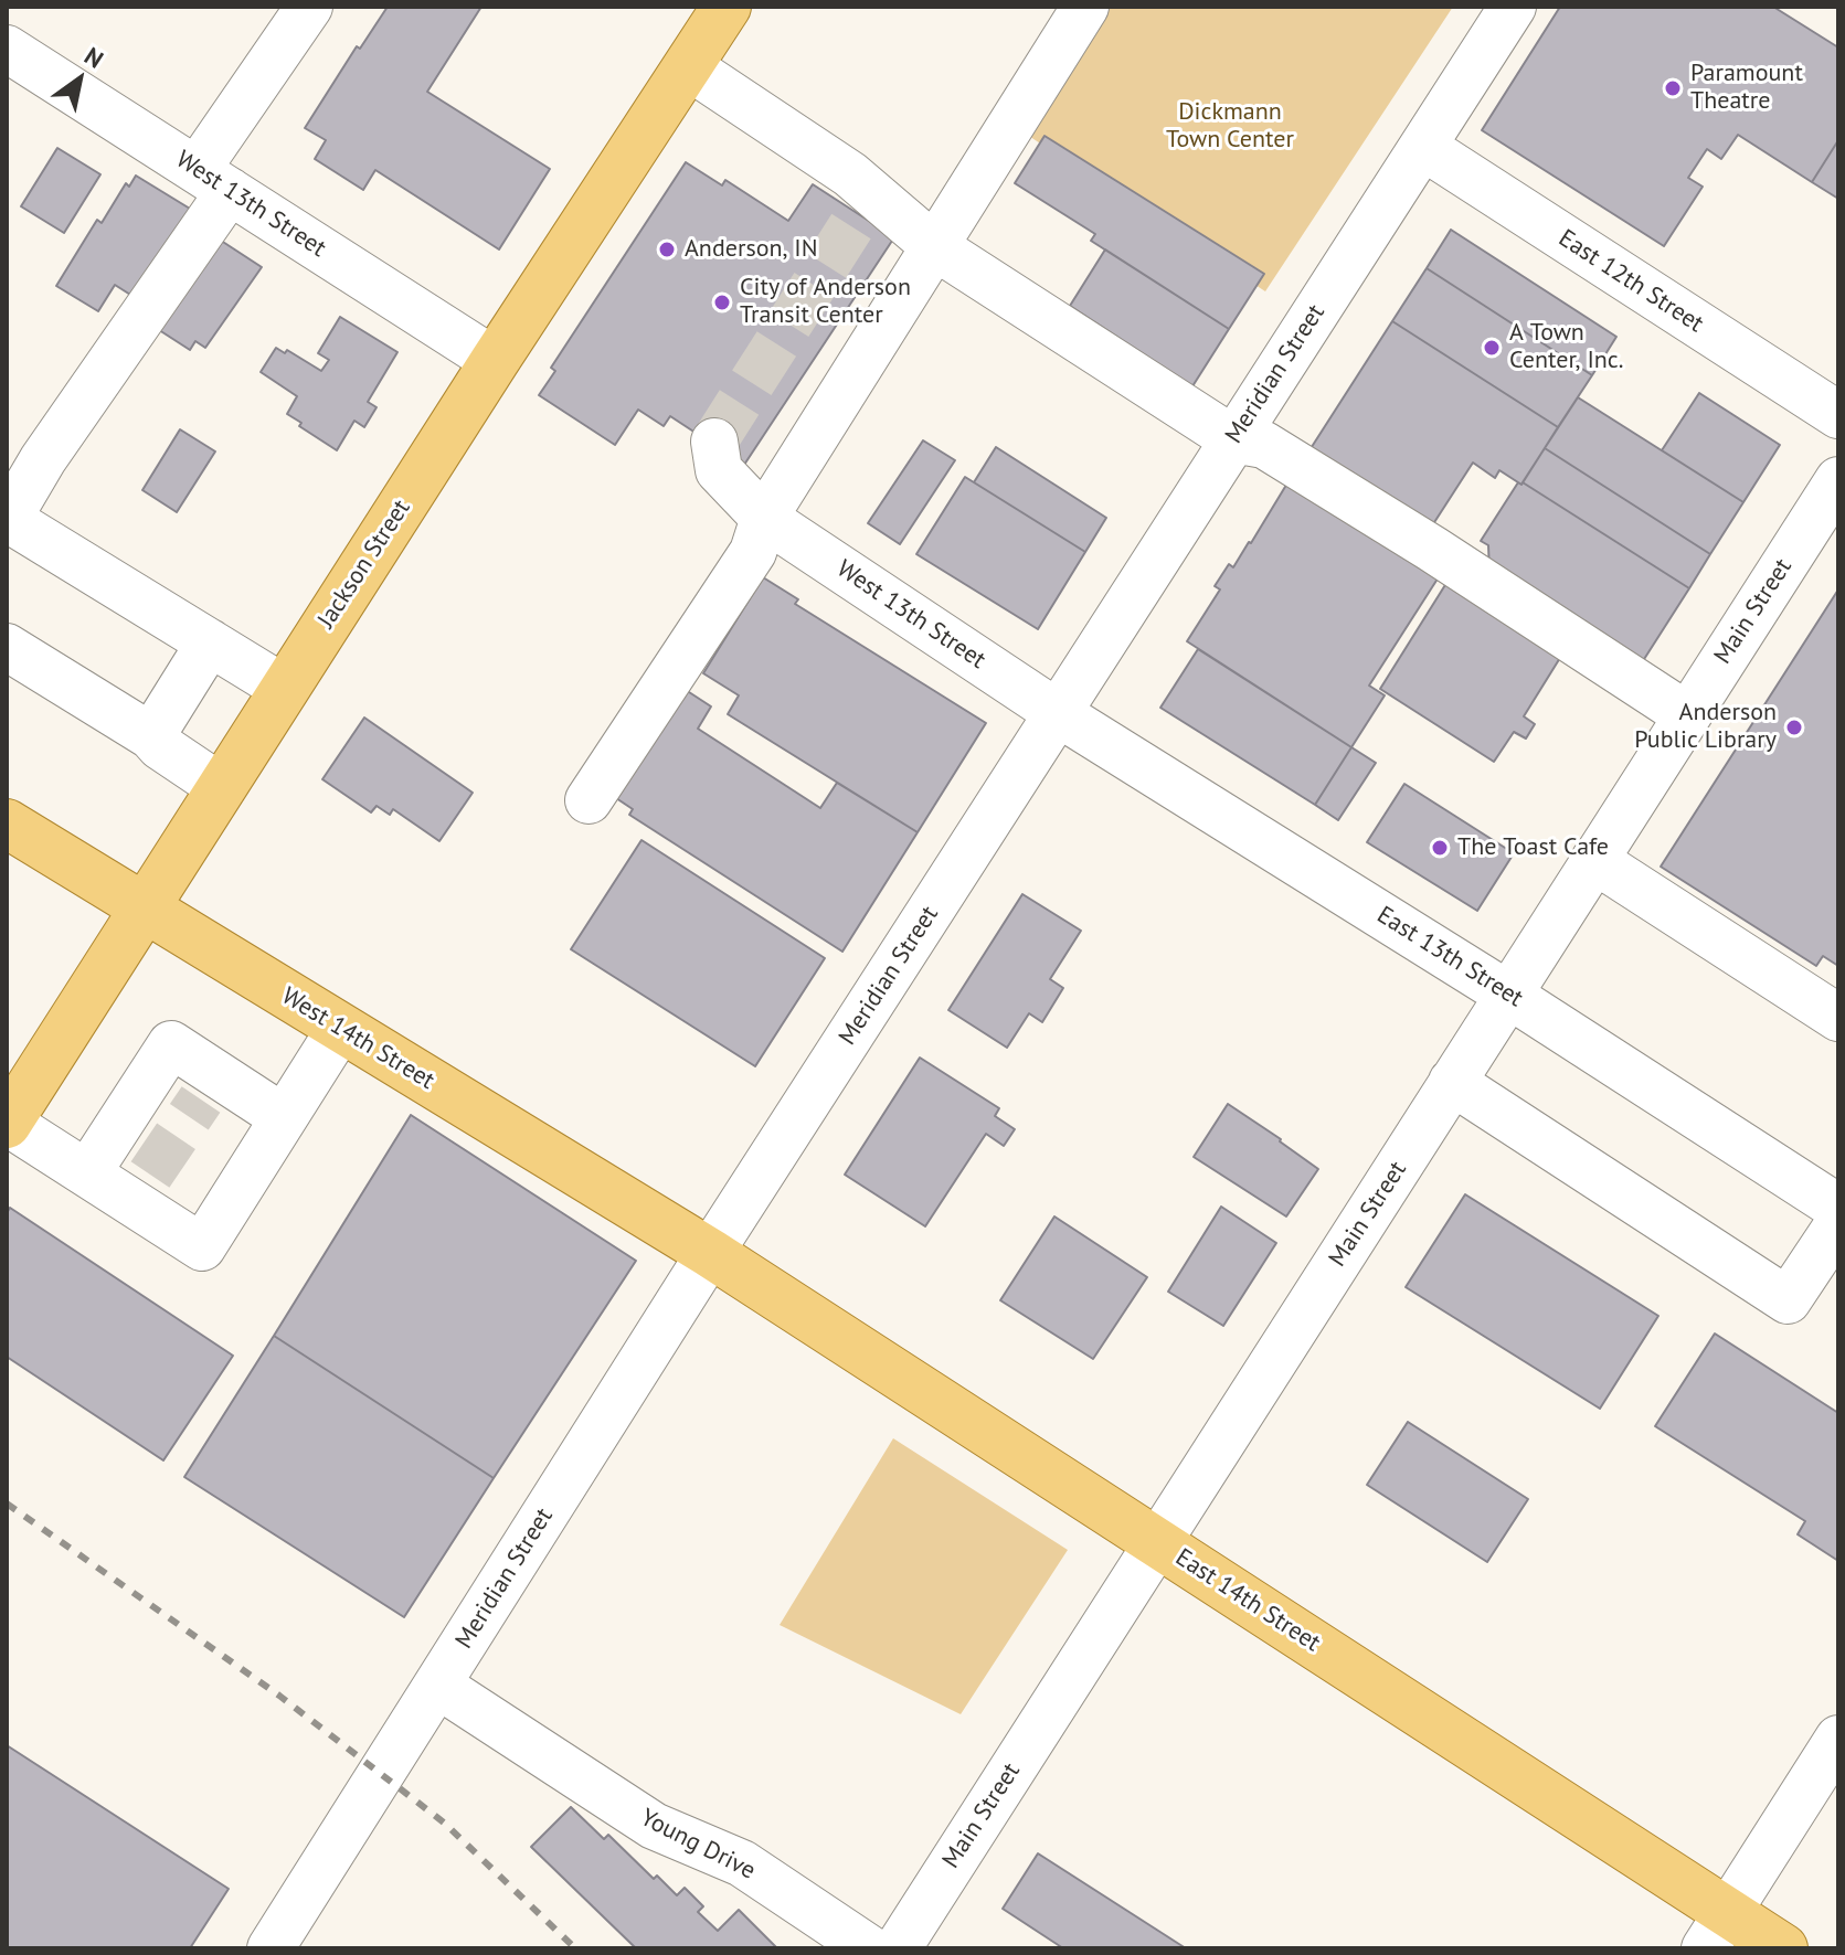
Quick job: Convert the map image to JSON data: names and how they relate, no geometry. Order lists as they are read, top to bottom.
{
  "streets": {
    "main road": ["Jackson Street", "West 14th Street", "East 14th Street"],
    "street": [
      "West 13th Street",
      "East 12th Street",
      "Meridian Street",
      "Main Street",
      "East 13th Street",
      "Young Drive"
    ]
  },
  "crossings": [
    ["West 13th Street", "Meridian Street"],
    ["West 13th Street", "Jackson Street"],
    ["West 13th Street", "East 13th Street"],
    ["East 12th Street", "Meridian Street"],
    ["Meridian Street", "East 13th Street"],
    ["Meridian Street", "West 14th Street"],
    ["Meridian Street", "East 14th Street"],
    ["Meridian Street", "Young Drive"],
    ["Jackson Street", "West 14th Street"],
    ["Main Street", "East 13th Street"],
    ["Main Street", "East 14th Street"],
    ["West 14th Street", "East 14th Street"]
  ],
  "parks": ["Dickmann Town Center"],
  "places": [
    "Paramount Theatre",
    "Anderson, IN",
    "City of Anderson Transit Center",
    "A Town Center, Inc.",
    "Anderson Public Library",
    "The Toast Cafe"
  ],
  "north": "top right"
}
